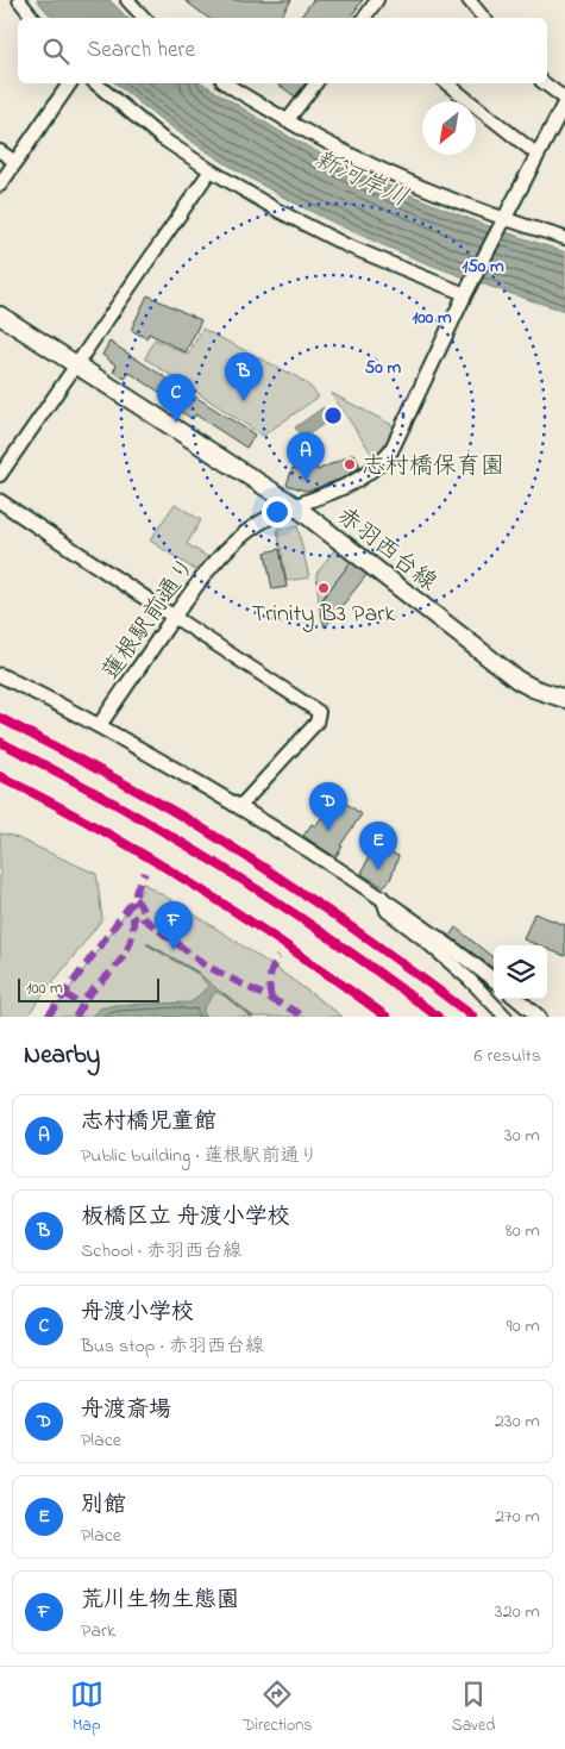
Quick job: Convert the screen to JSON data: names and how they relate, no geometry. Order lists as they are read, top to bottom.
{
  "streets": {
    "main road": ["赤羽西台線"],
    "street": ["蓮根駅前通り"]
  },
  "crossings": [
    ["赤羽西台線", "蓮根駅前通り"]
  ],
  "water": ["新河岸川"],
  "places": ["志村橋保育園", "Trinity B3 Park"],
  "scale_bar": "100 m",
  "north": "bottom left",
  "page": {
    "search": "Search here",
    "pins": [
      "B",
      "C",
      "A",
      "D",
      "E",
      "F"
    ],
    "scale": "100 m",
    "heading": ["Nearby", "6 results"],
    "list": [
      {
        "mark": "A",
        "name": "志村橋児童館",
        "note": "Public building · 蓮根駅前通り",
        "value": "30 m"
      },
      {
        "mark": "B",
        "name": "板橋区立 舟渡小学校",
        "note": "School · 赤羽西台線",
        "value": "80 m"
      },
      {
        "mark": "C",
        "name": "舟渡小学校",
        "note": "Bus stop · 赤羽西台線",
        "value": "90 m"
      },
      {
        "mark": "D",
        "name": "舟渡斎場",
        "note": "Place",
        "value": "230 m"
      },
      {
        "mark": "E",
        "name": "別館",
        "note": "Place",
        "value": "270 m"
      },
      {
        "mark": "F",
        "name": "荒川生物生態園",
        "note": "Park",
        "value": "320 m"
      }
    ],
    "nav": ["Map", "Directions", "Saved"]
  },
  "rings": ["150 m", "100 m", "50 m"]
}
